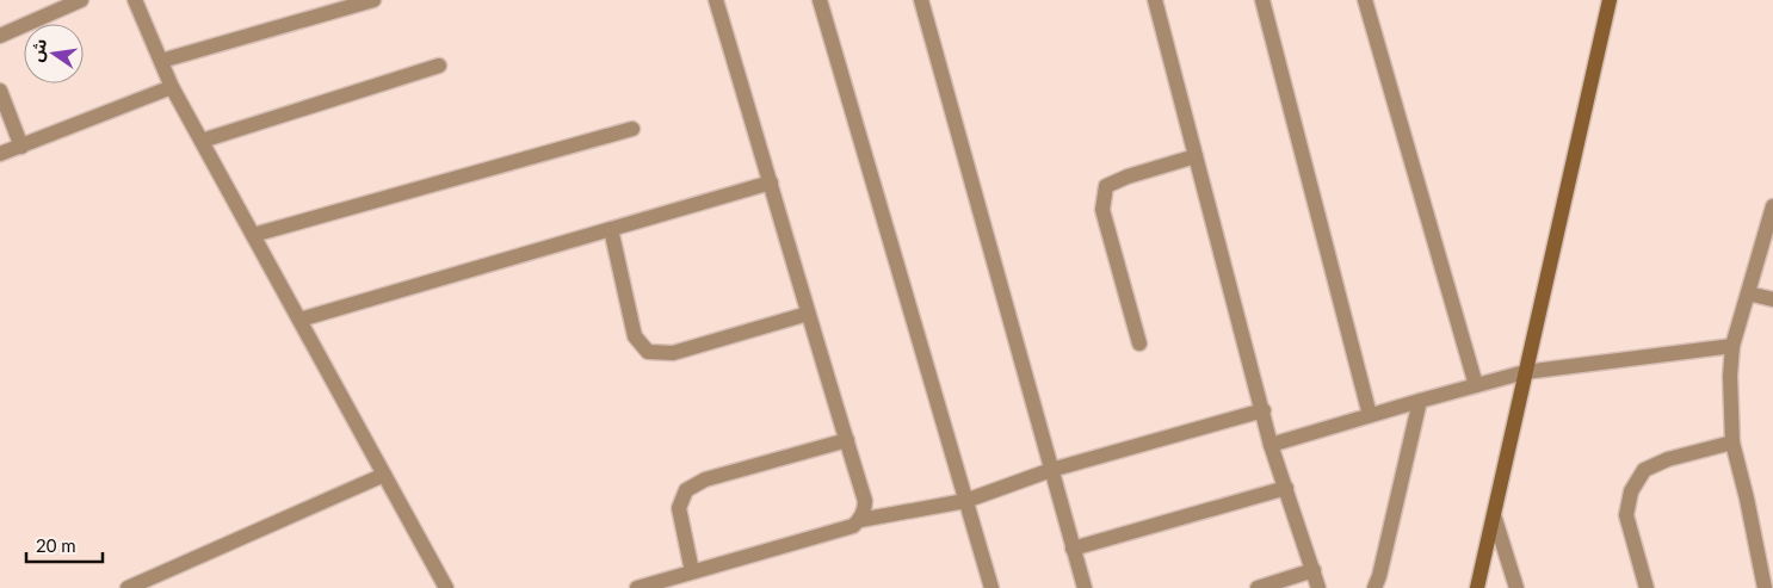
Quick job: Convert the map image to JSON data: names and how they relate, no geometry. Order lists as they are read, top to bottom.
{
  "scale_bar": "20 m",
  "north": "left"
}
